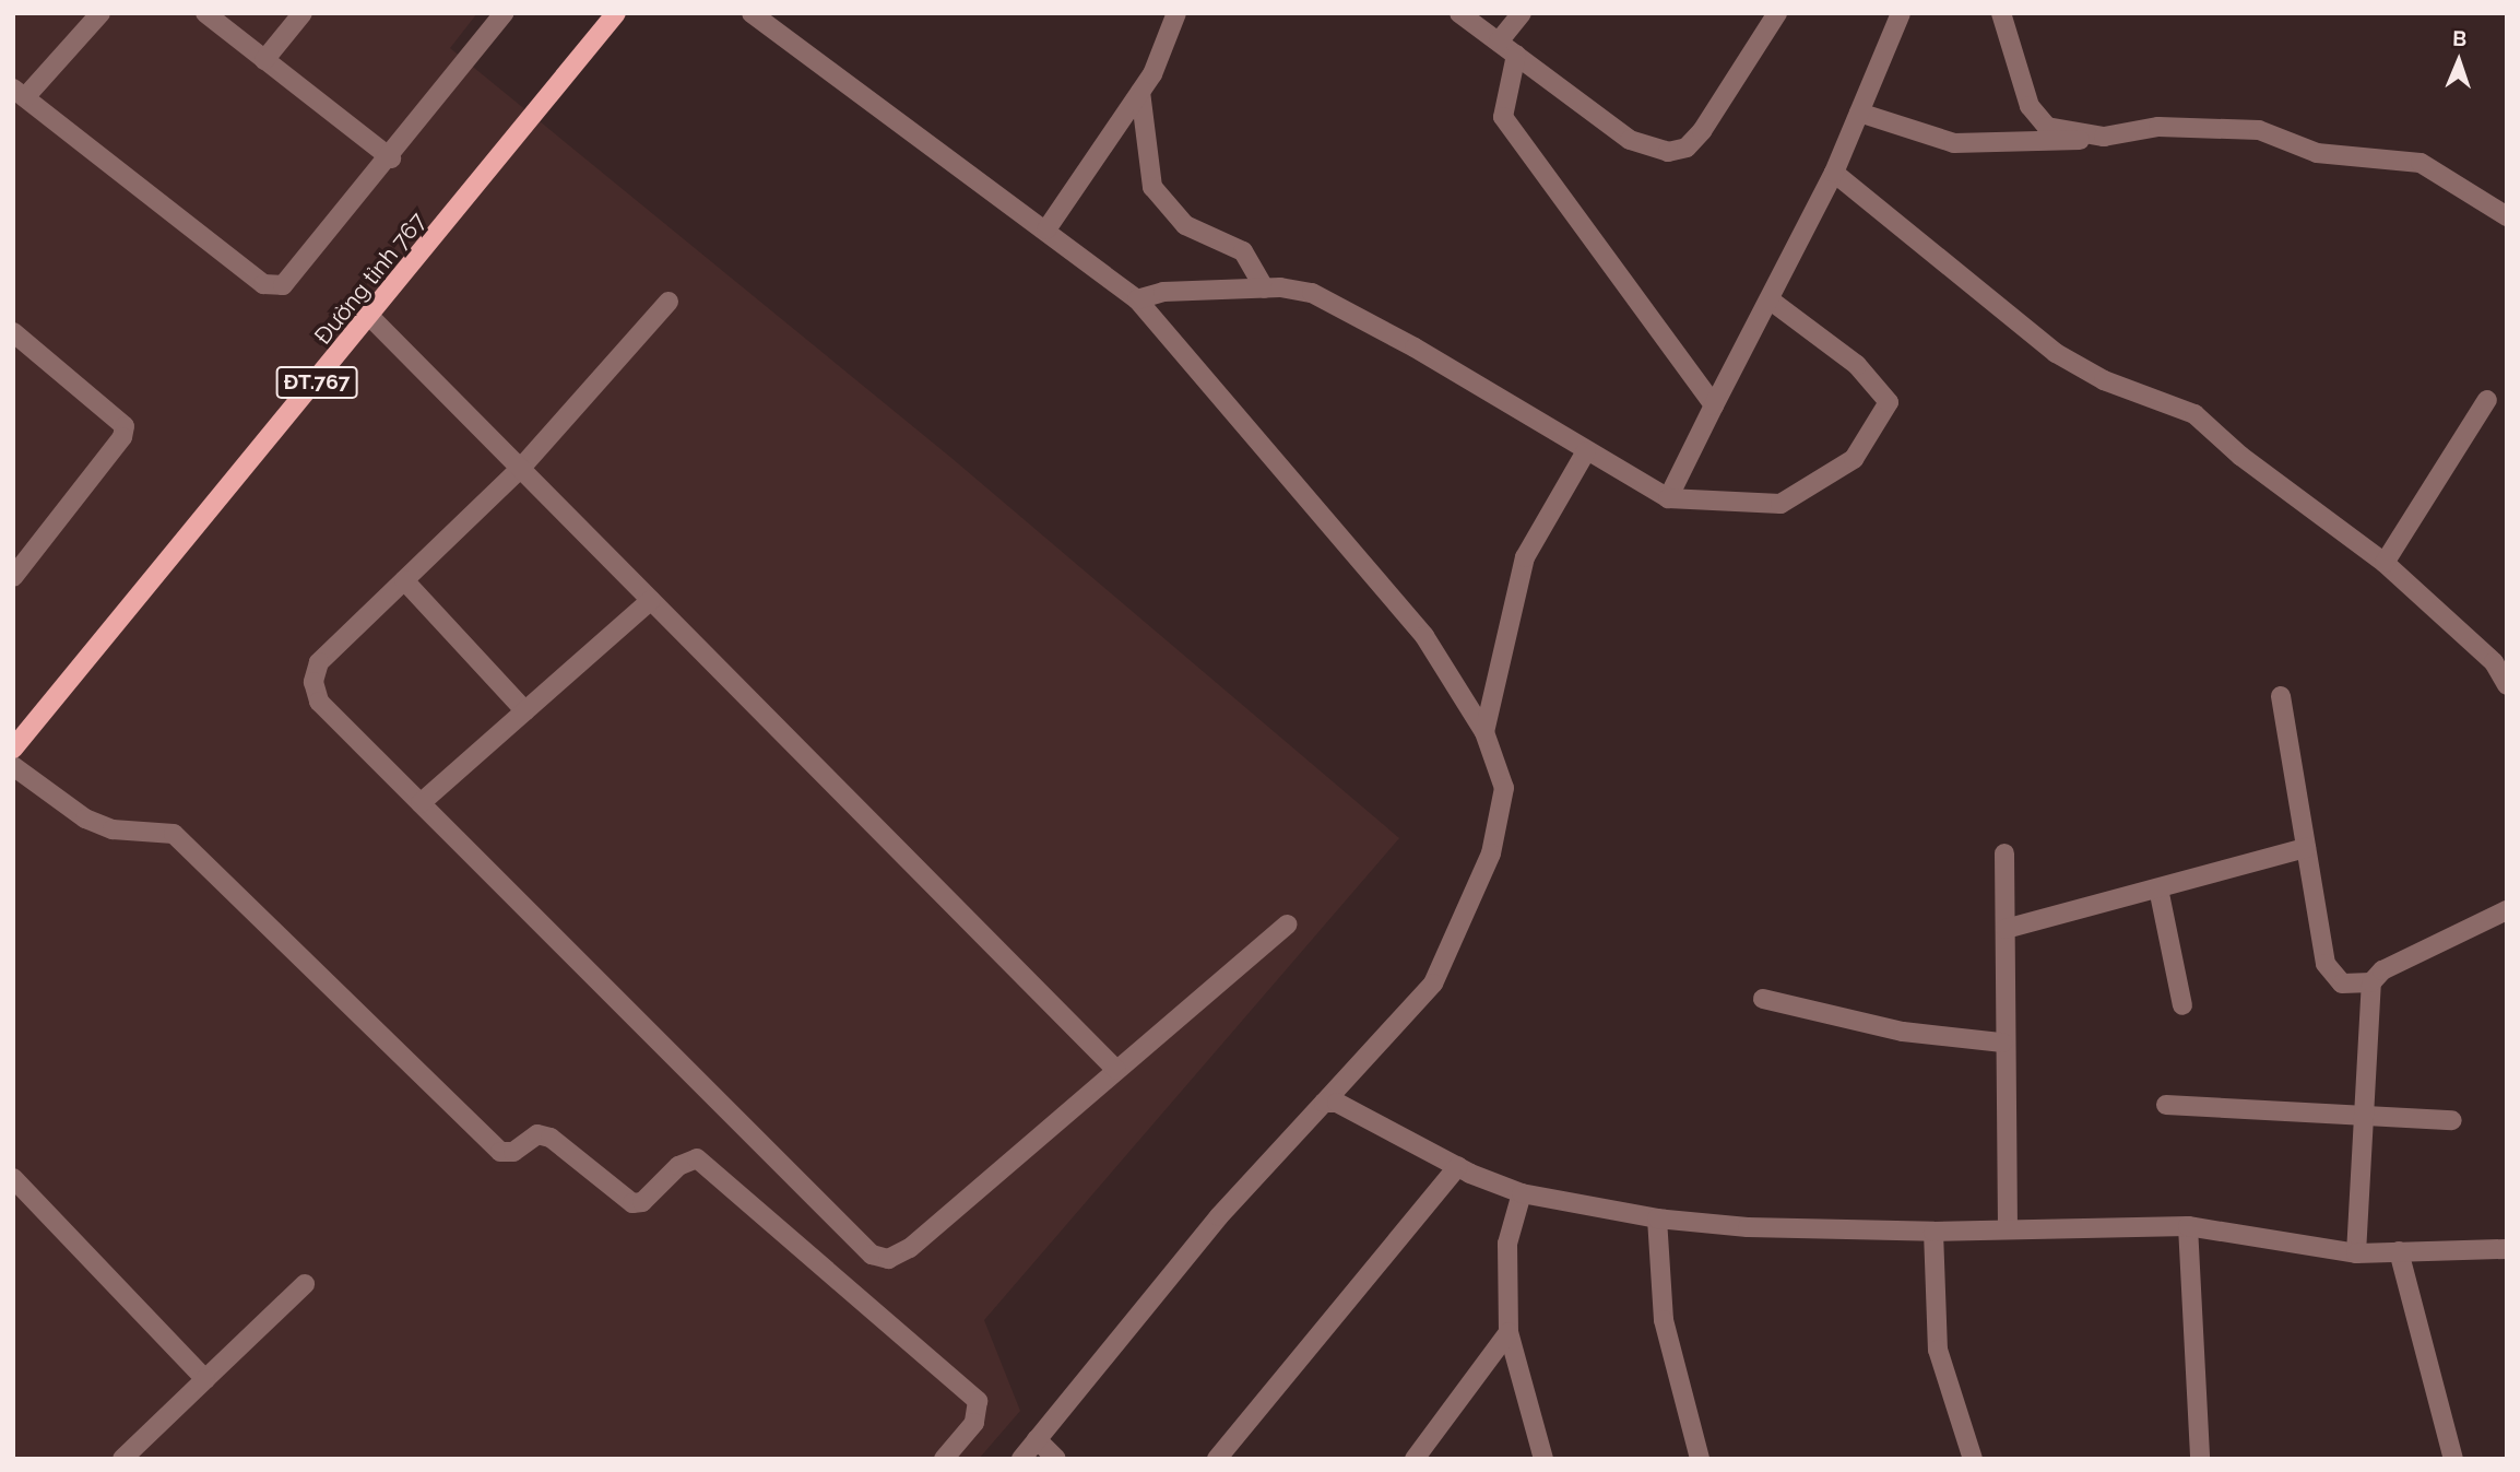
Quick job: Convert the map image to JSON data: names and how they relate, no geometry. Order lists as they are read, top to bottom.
{
  "streets": {
    "main road": ["Đường tỉnh 767", "ĐT.767"]
  },
  "north": "top"
}
